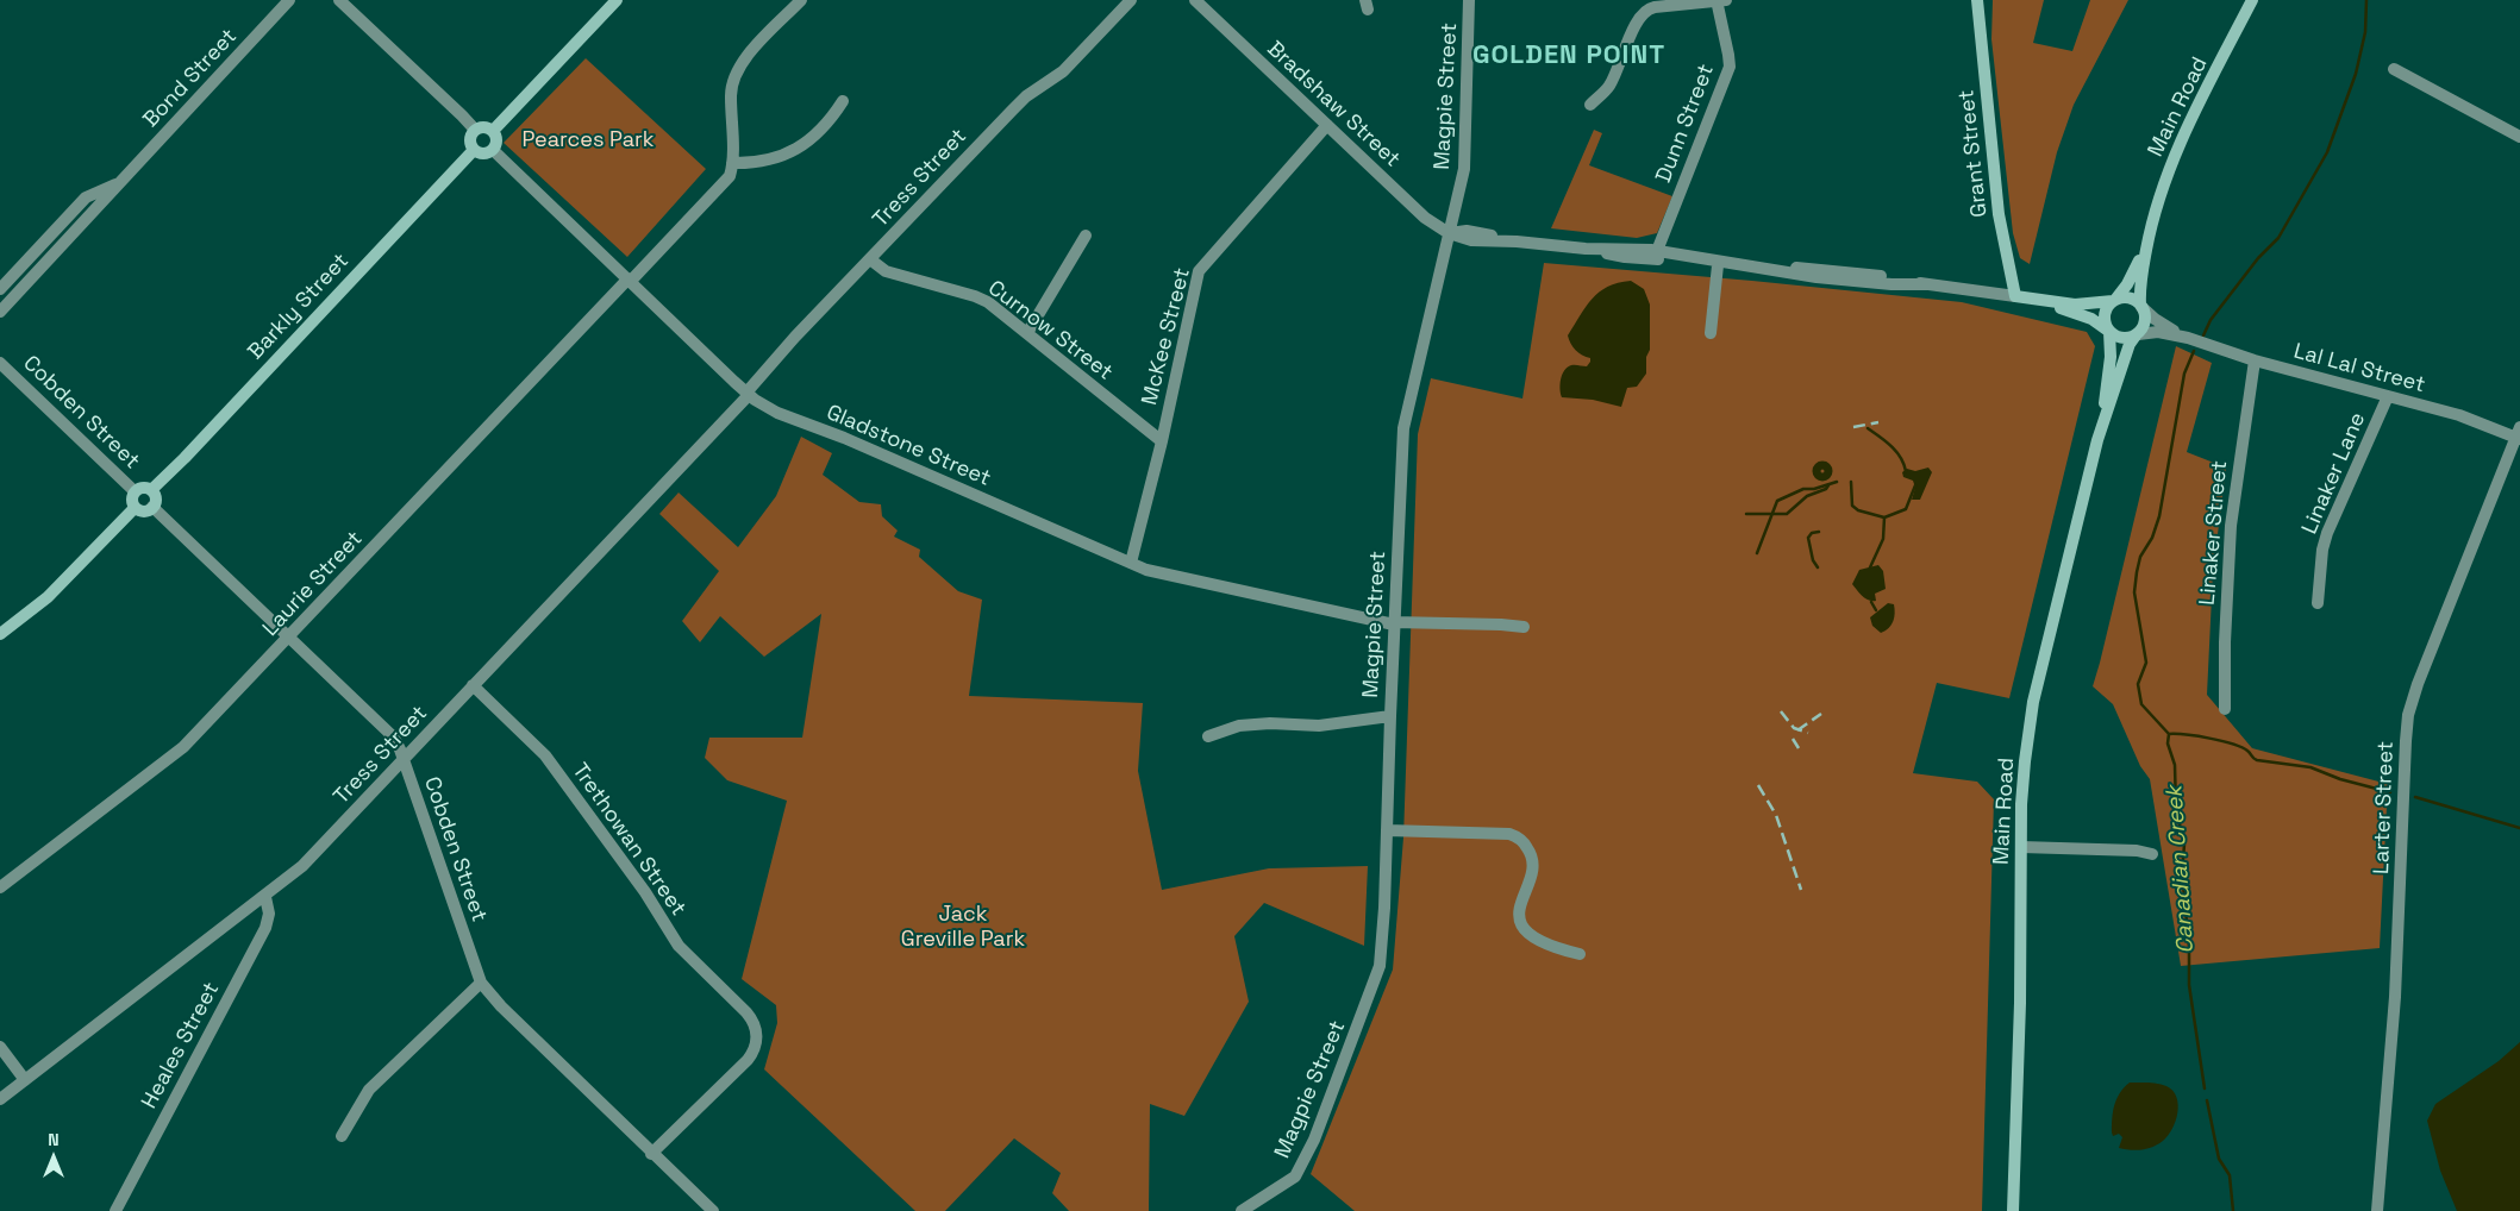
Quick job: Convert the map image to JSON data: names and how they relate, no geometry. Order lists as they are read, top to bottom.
{
  "streets": {
    "main road": ["Main Road", "Grant Street", "Barkly Street"],
    "street": [
      "Bond Street",
      "Magpie Street",
      "Bradshaw Street",
      "Dunn Street",
      "Tress Street",
      "Curnow Street",
      "McKee Street",
      "Lal Lal Street",
      "Cobden Street",
      "Gladstone Street",
      "Linaker Lane",
      "Linaker Street",
      "Laurie Street",
      "Larter Street",
      "Trethowan Street",
      "Heales Street"
    ]
  },
  "crossings": [
    ["Magpie Street", "Bradshaw Street"],
    ["Magpie Street", "Gladstone Street"],
    ["Bradshaw Street", "McKee Street"],
    ["Main Road", "Lal Lal Street"],
    ["Tress Street", "Curnow Street"],
    ["Tress Street", "Cobden Street"],
    ["Tress Street", "Gladstone Street"],
    ["Tress Street", "Trethowan Street"],
    ["Tress Street", "Heales Street"],
    ["Barkly Street", "Cobden Street"],
    ["Barkly Street", "Gladstone Street"],
    ["Curnow Street", "McKee Street"],
    ["McKee Street", "Gladstone Street"],
    ["Lal Lal Street", "Linaker Lane"],
    ["Lal Lal Street", "Linaker Street"],
    ["Lal Lal Street", "Larter Street"],
    ["Cobden Street", "Laurie Street"],
    ["Cobden Street", "Trethowan Street"],
    ["Gladstone Street", "Laurie Street"]
  ],
  "districts": ["GOLDEN POINT"],
  "water": ["Canadian Creek"],
  "parks": ["Pearces Park", "Jack Greville Park"],
  "north": "top"
}
